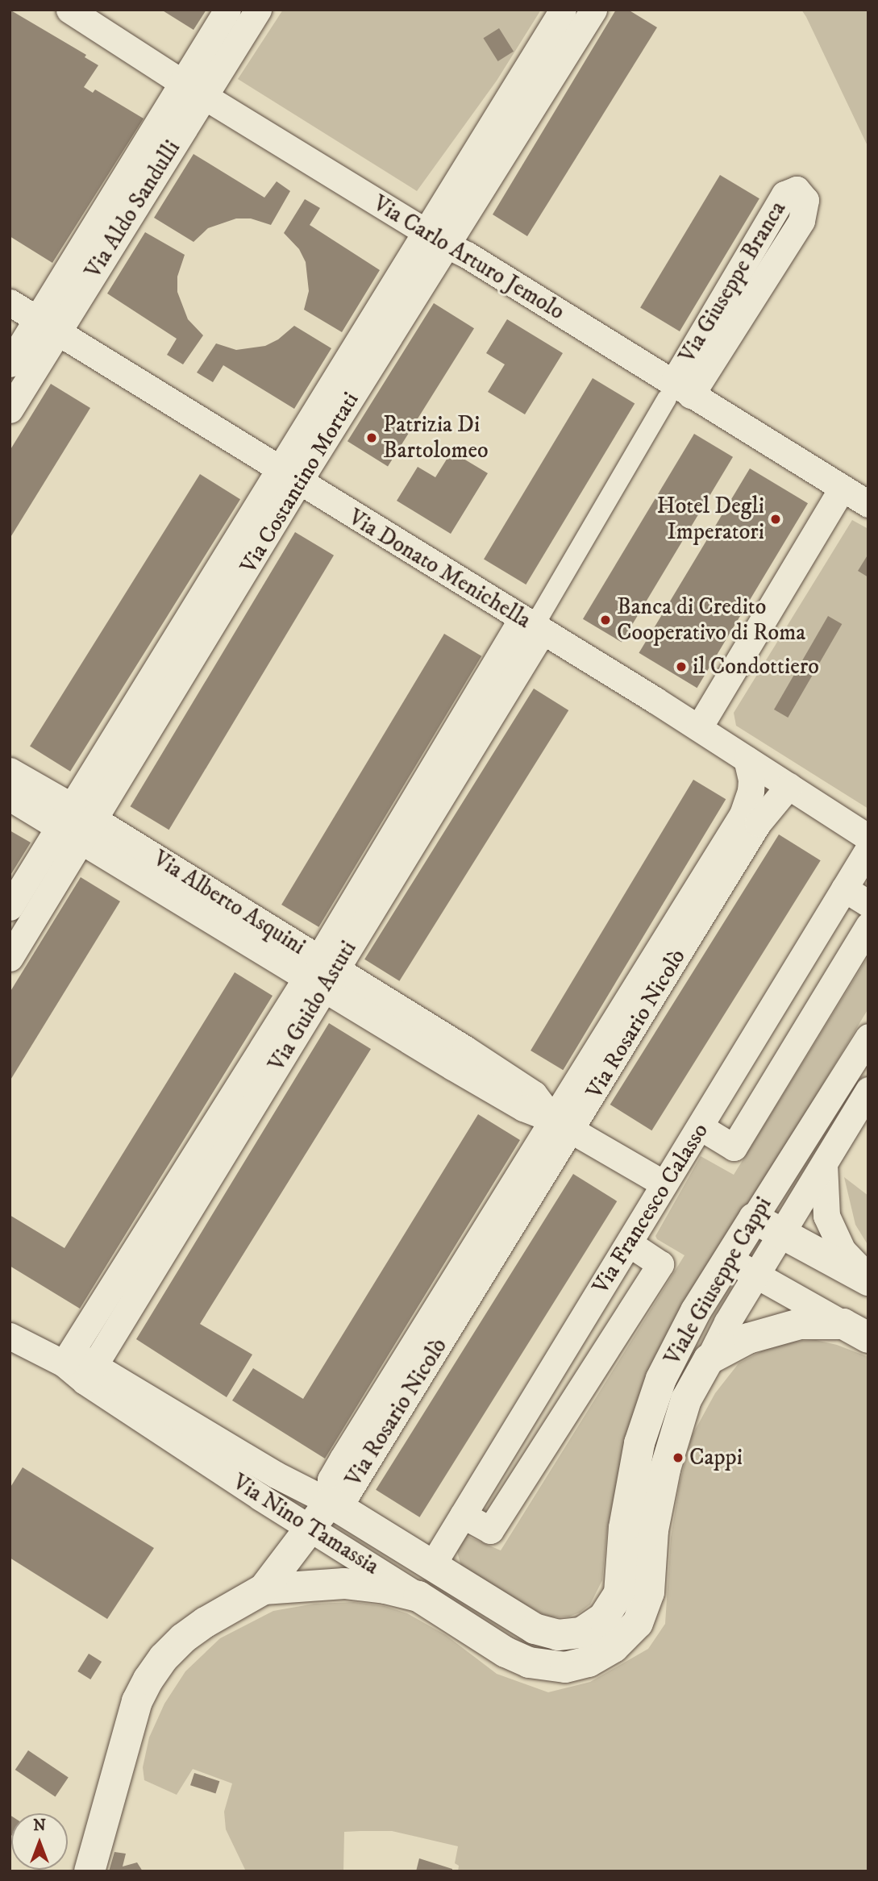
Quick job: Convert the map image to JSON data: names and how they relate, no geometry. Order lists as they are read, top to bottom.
{
  "streets": {
    "street": [
      "Via Aldo Sandulli",
      "Via Carlo Arturo Jemolo",
      "Via Giuseppe Branca",
      "Via Costantino Mortati",
      "Via Donato Menichella",
      "Via Alberto Asquini",
      "Via Guido Astuti",
      "Via Rosario Nicolò",
      "Via Francesco Calasso",
      "Viale Giuseppe Cappi",
      "Via Nino Tamassia"
    ]
  },
  "crossings": [
    ["Via Aldo Sandulli", "Via Carlo Arturo Jemolo"],
    ["Via Aldo Sandulli", "Via Donato Menichella"],
    ["Via Carlo Arturo Jemolo", "Via Giuseppe Branca"],
    ["Via Carlo Arturo Jemolo", "Via Costantino Mortati"],
    ["Via Costantino Mortati", "Via Donato Menichella"],
    ["Via Costantino Mortati", "Via Alberto Asquini"],
    ["Via Donato Menichella", "Via Guido Astuti"],
    ["Via Donato Menichella", "Via Rosario Nicolò"],
    ["Via Alberto Asquini", "Via Guido Astuti"],
    ["Via Alberto Asquini", "Via Rosario Nicolò"],
    ["Via Alberto Asquini", "Via Francesco Calasso"],
    ["Via Guido Astuti", "Via Nino Tamassia"],
    ["Via Rosario Nicolò", "Via Nino Tamassia"],
    ["Via Francesco Calasso", "Via Nino Tamassia"],
    ["Viale Giuseppe Cappi", "Via Nino Tamassia"]
  ],
  "places": [
    "Patrizia Di Bartolomeo",
    "Hotel Degli Imperatori",
    "Banca di Credito Cooperativo di Roma",
    "il Condottiero",
    "Cappi"
  ],
  "north": "top"
}
